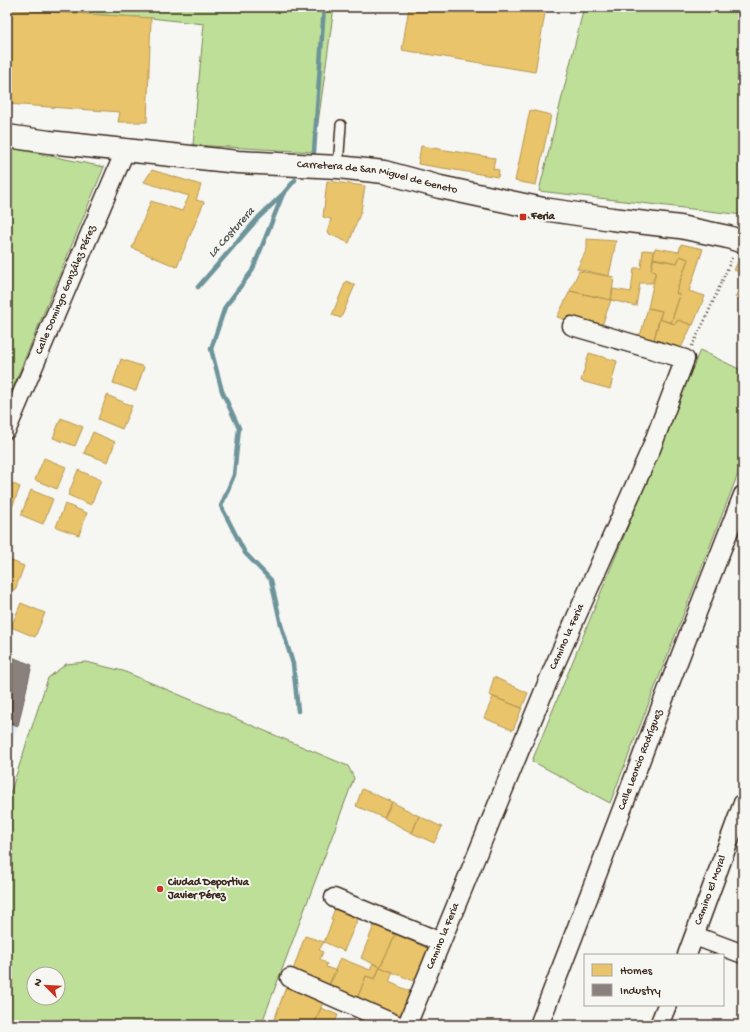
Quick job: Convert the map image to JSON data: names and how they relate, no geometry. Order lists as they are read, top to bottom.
{
  "streets": {
    "main road": ["Carretera de San Miguel de Geneto"],
    "street": [
      "Calle Domingo González Pérez",
      "Camino la Feria",
      "Calle Leoncio Rodríguez",
      "Camino El Moral"
    ]
  },
  "crossings": [
    ["Carretera de San Miguel de Geneto", "Calle Domingo González Pérez"]
  ],
  "water": ["La Costurera"],
  "places": {
    "transit": ["Feria"],
    "other": ["Ciudad Deportiva Javier Pérez"]
  },
  "legend": ["Homes", "Industry"],
  "north": "top left"
}
